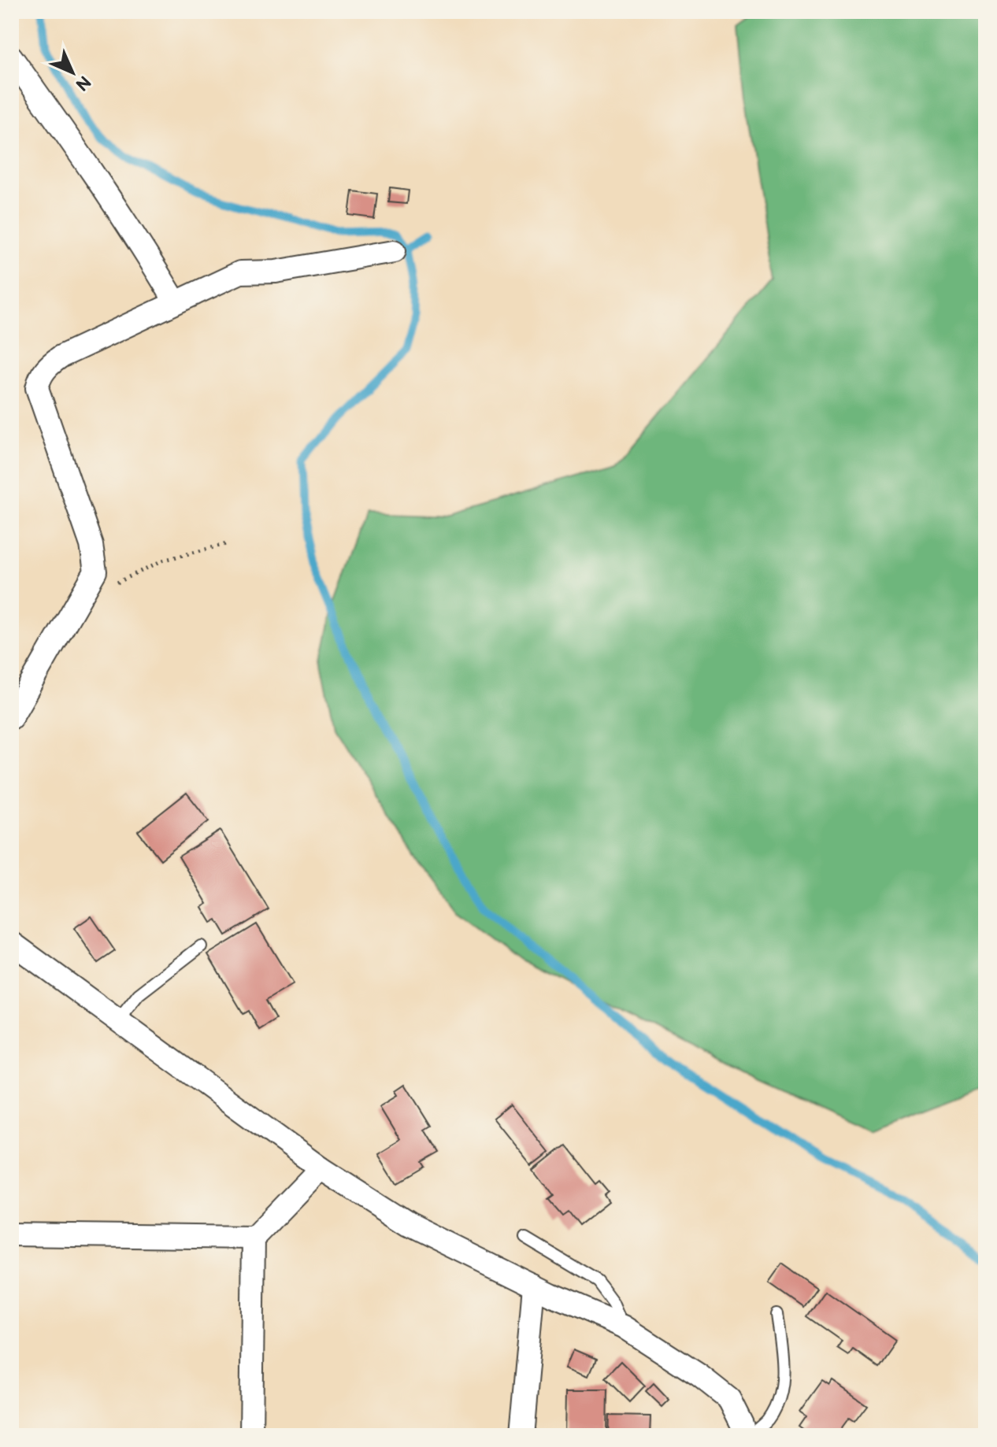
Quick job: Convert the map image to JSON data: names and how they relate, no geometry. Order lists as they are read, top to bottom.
{
  "north": "bottom right"
}
